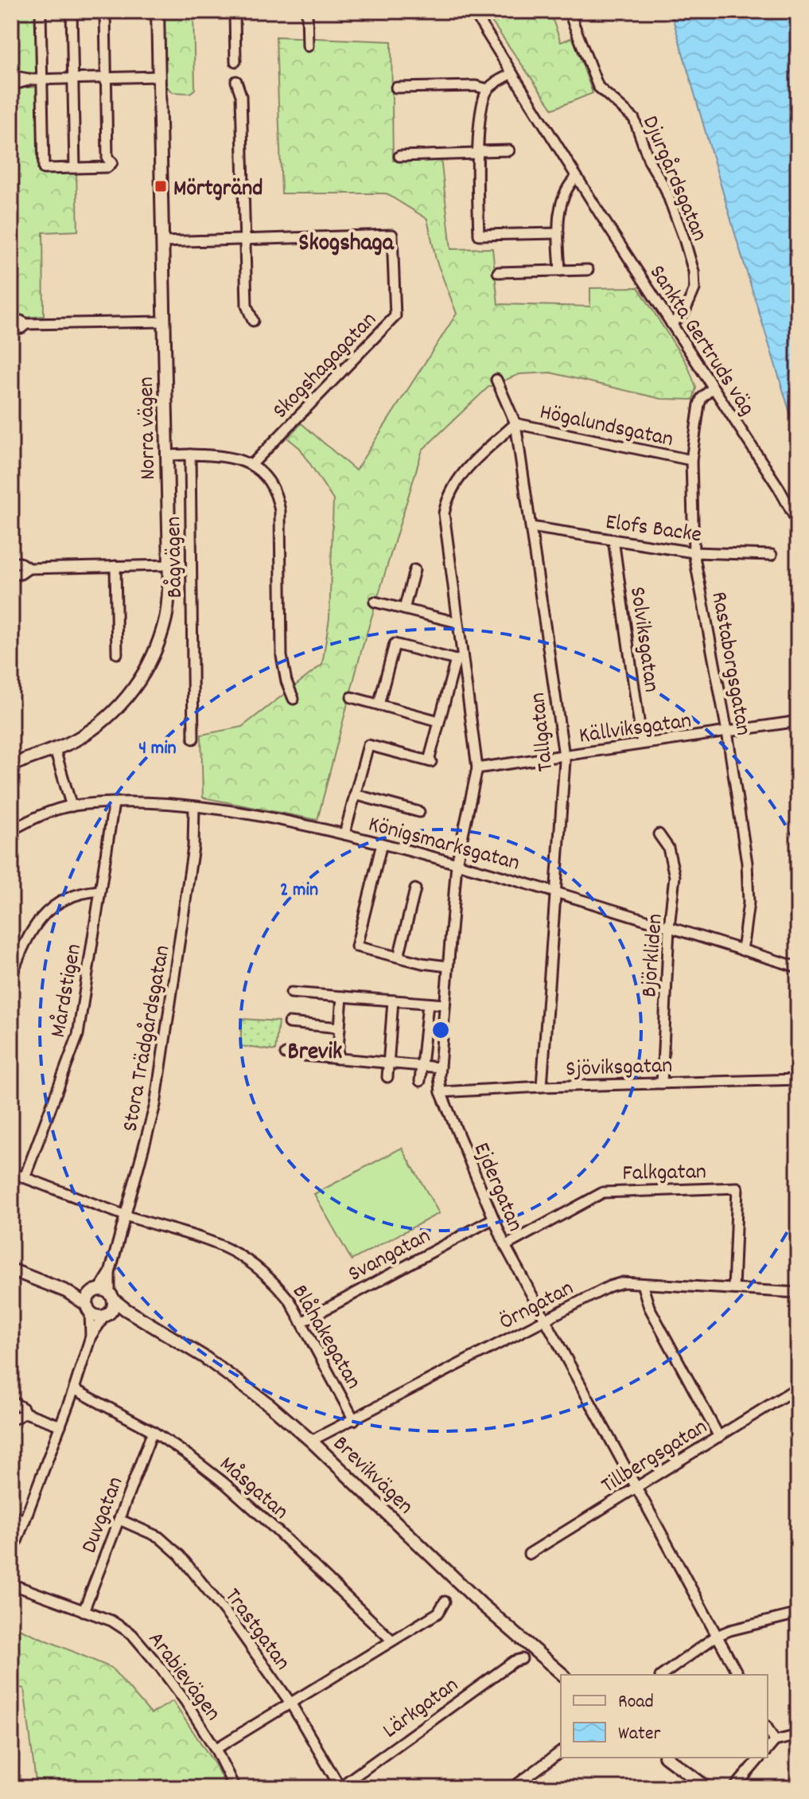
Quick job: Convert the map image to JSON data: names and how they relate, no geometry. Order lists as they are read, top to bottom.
{
  "streets": {
    "street": [
      "Djurgårdsgatan",
      "Sankta Gertruds väg",
      "Skogshagagatan",
      "Högalundsgatan",
      "Norra vägen",
      "Elofs Backe",
      "Bågvägen",
      "Solviksgatan",
      "Rastaborgsgatan",
      "Källviksgatan",
      "Tallgatan",
      "Königsmarksgatan",
      "Björkliden",
      "Mårdstigen",
      "Stora Trädgårdsgatan",
      "Sjöviksgatan",
      "Falkgatan",
      "Ejdergatan",
      "Svangatan",
      "Örngatan",
      "Blåhakegatan",
      "Tillbergsgatan",
      "Brevikvägen",
      "Måsgatan",
      "Duvgatan",
      "Trastgatan",
      "Arabievägen",
      "Lärkgatan"
    ]
  },
  "crossings": [
    ["Djurgårdsgatan", "Sankta Gertruds väg"],
    ["Sankta Gertruds väg", "Rastaborgsgatan"],
    ["Skogshagagatan", "Norra vägen"],
    ["Högalundsgatan", "Rastaborgsgatan"],
    ["Högalundsgatan", "Tallgatan"],
    ["Högalundsgatan", "Ejdergatan"],
    ["Elofs Backe", "Solviksgatan"],
    ["Elofs Backe", "Rastaborgsgatan"],
    ["Elofs Backe", "Tallgatan"],
    ["Solviksgatan", "Källviksgatan"],
    ["Rastaborgsgatan", "Källviksgatan"],
    ["Rastaborgsgatan", "Königsmarksgatan"],
    ["Källviksgatan", "Tallgatan"],
    ["Källviksgatan", "Ejdergatan"],
    ["Tallgatan", "Königsmarksgatan"],
    ["Tallgatan", "Sjöviksgatan"],
    ["Tallgatan", "Ejdergatan"],
    ["Königsmarksgatan", "Björkliden"],
    ["Königsmarksgatan", "Mårdstigen"],
    ["Königsmarksgatan", "Stora Trädgårdsgatan"],
    ["Königsmarksgatan", "Ejdergatan"],
    ["Björkliden", "Sjöviksgatan"],
    ["Mårdstigen", "Blåhakegatan"],
    ["Stora Trädgårdsgatan", "Blåhakegatan"],
    ["Stora Trädgårdsgatan", "Brevikvägen"],
    ["Sjöviksgatan", "Ejdergatan"],
    ["Falkgatan", "Ejdergatan"],
    ["Falkgatan", "Örngatan"],
    ["Ejdergatan", "Svangatan"],
    ["Ejdergatan", "Örngatan"],
    ["Ejdergatan", "Tillbergsgatan"],
    ["Svangatan", "Blåhakegatan"],
    ["Örngatan", "Blåhakegatan"],
    ["Örngatan", "Brevikvägen"],
    ["Måsgatan", "Duvgatan"],
    ["Duvgatan", "Trastgatan"],
    ["Duvgatan", "Arabievägen"],
    ["Trastgatan", "Lärkgatan"]
  ],
  "districts": ["Skogshaga", "Brevik"],
  "places": {
    "transit": ["Mörtgränd"]
  },
  "legend": ["Road", "Water"],
  "rings": ["4 min", "2 min"]
}
